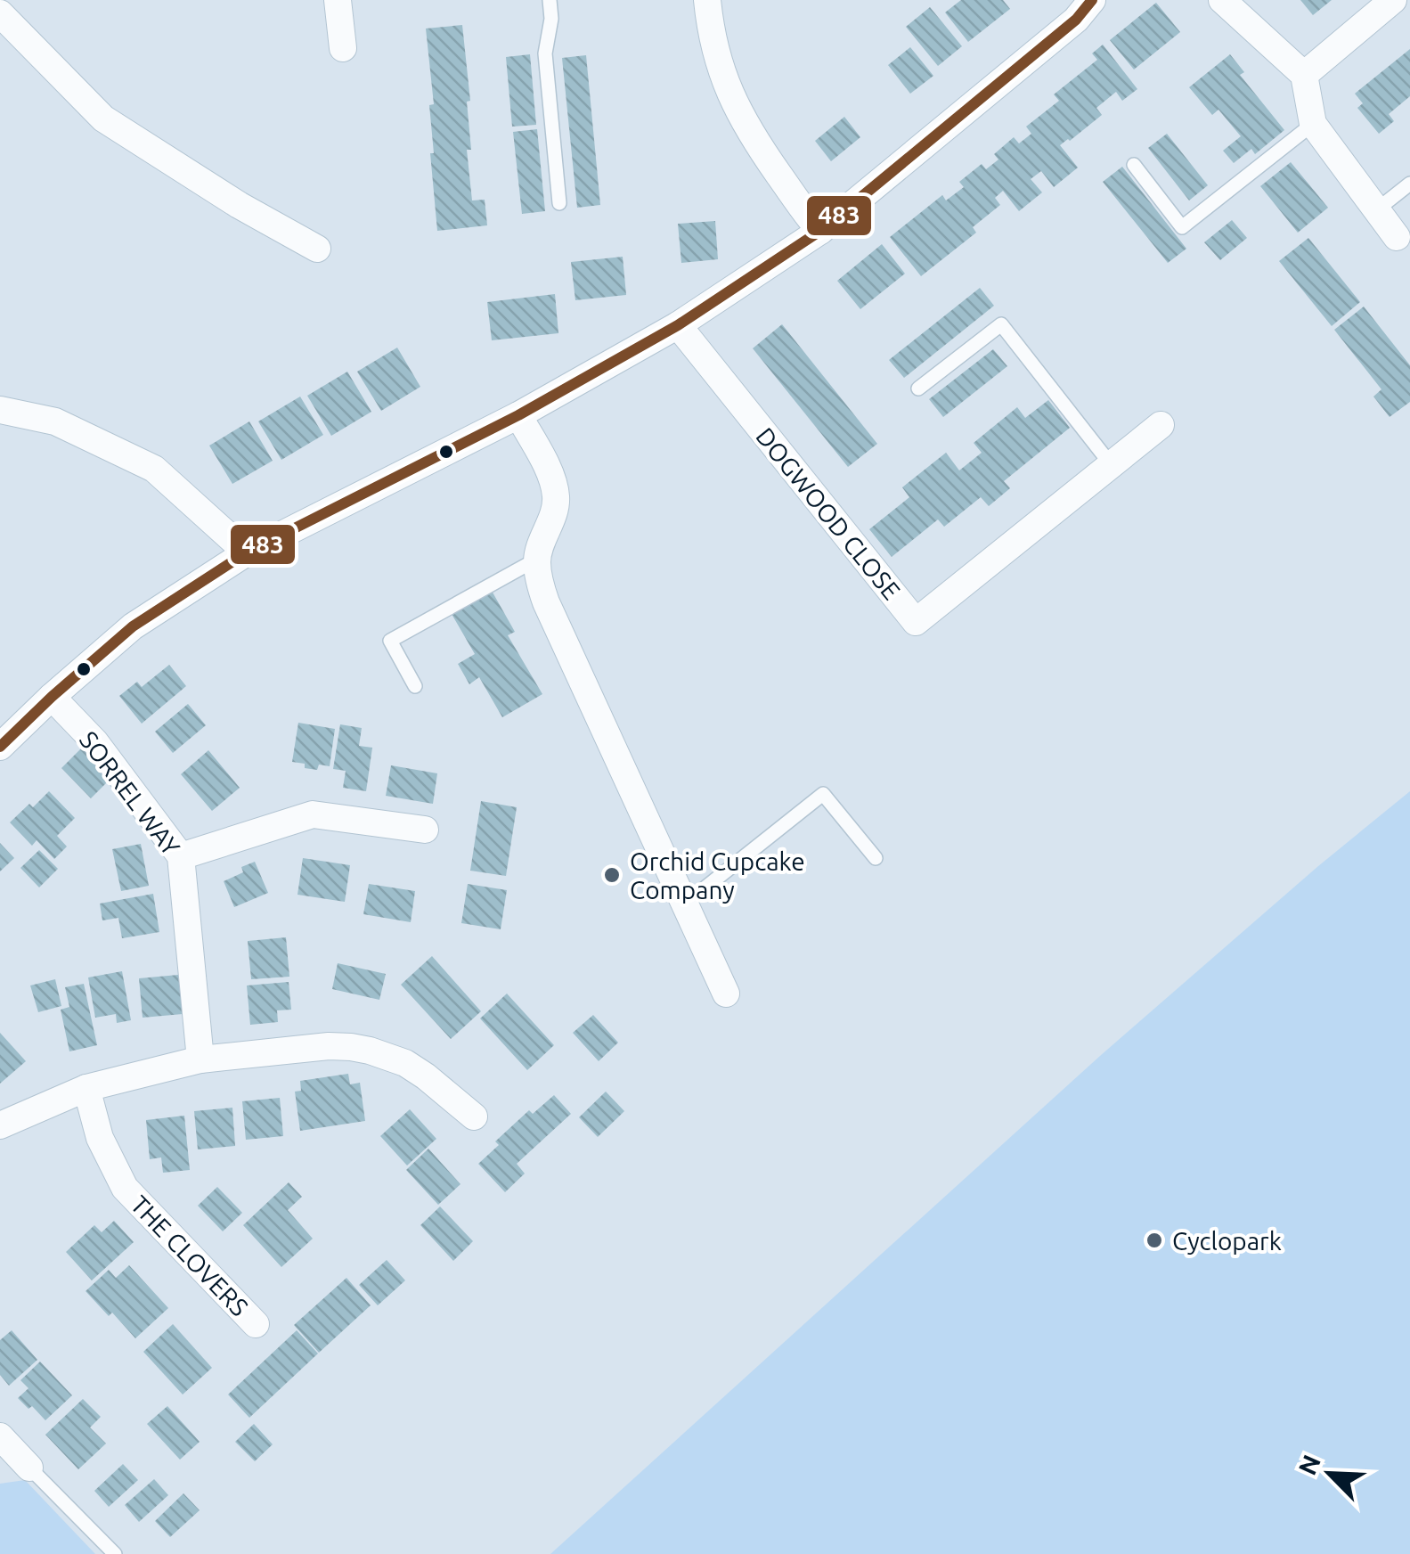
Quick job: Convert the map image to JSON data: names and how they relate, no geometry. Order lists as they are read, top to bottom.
{
  "streets": {
    "street": ["DOGWOOD CLOSE", "SORREL WAY", "THE CLOVERS"]
  },
  "places": ["Orchid Cupcake Company", "Cyclopark"],
  "lines": ["transit line 483"],
  "north": "top left"
}
